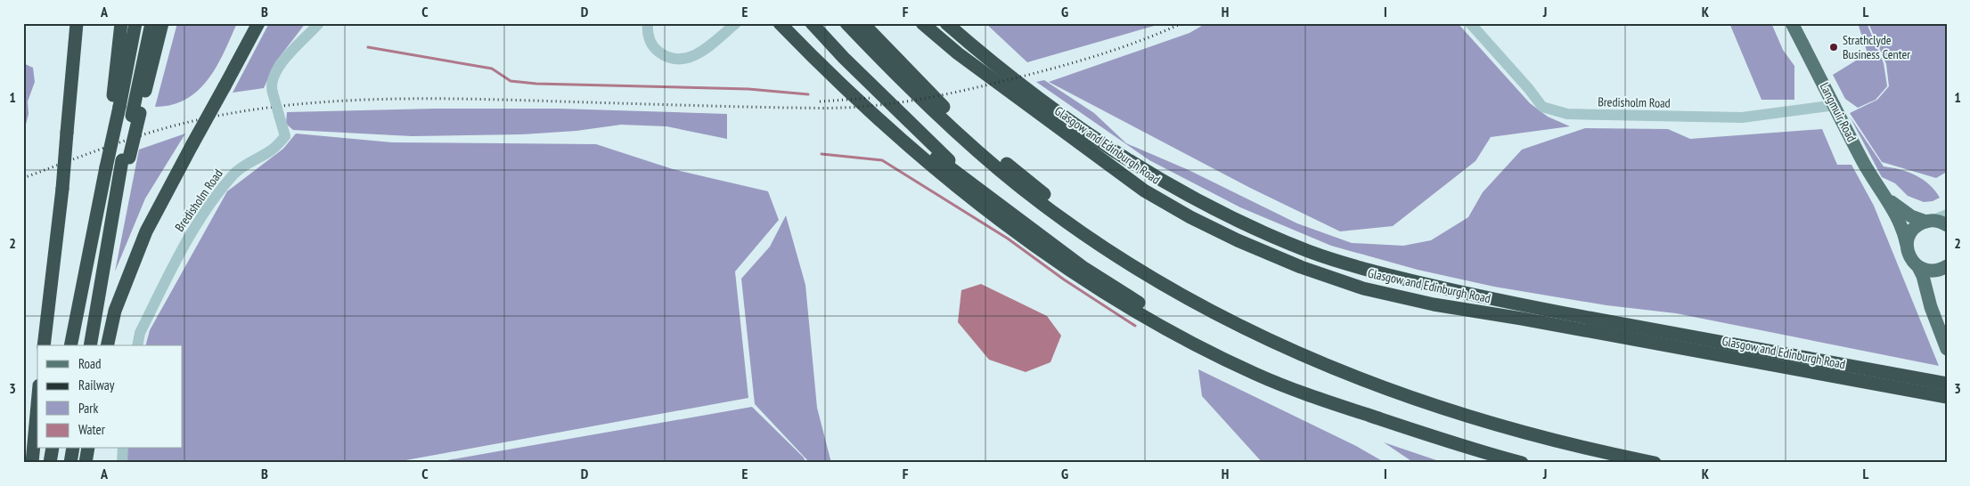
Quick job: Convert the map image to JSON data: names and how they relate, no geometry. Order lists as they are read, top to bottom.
{
  "streets": {
    "highway": ["Glasgow and Edinburgh Road"],
    "main road": ["Langmuir Road"],
    "street": ["Bredisholm Road"]
  },
  "crossings": [
    ["Bredisholm Road", "Langmuir Road"]
  ],
  "places": ["Strathclyde Business Center"],
  "legend": [
    "Road",
    "Railway",
    "Park",
    "Water"
  ],
  "grid": {
    "columns": [
      "A",
      "B",
      "C",
      "D",
      "E",
      "F",
      "G",
      "H",
      "I",
      "J",
      "K",
      "L"
    ],
    "rows": ["1", "2", "3"]
  }
}
